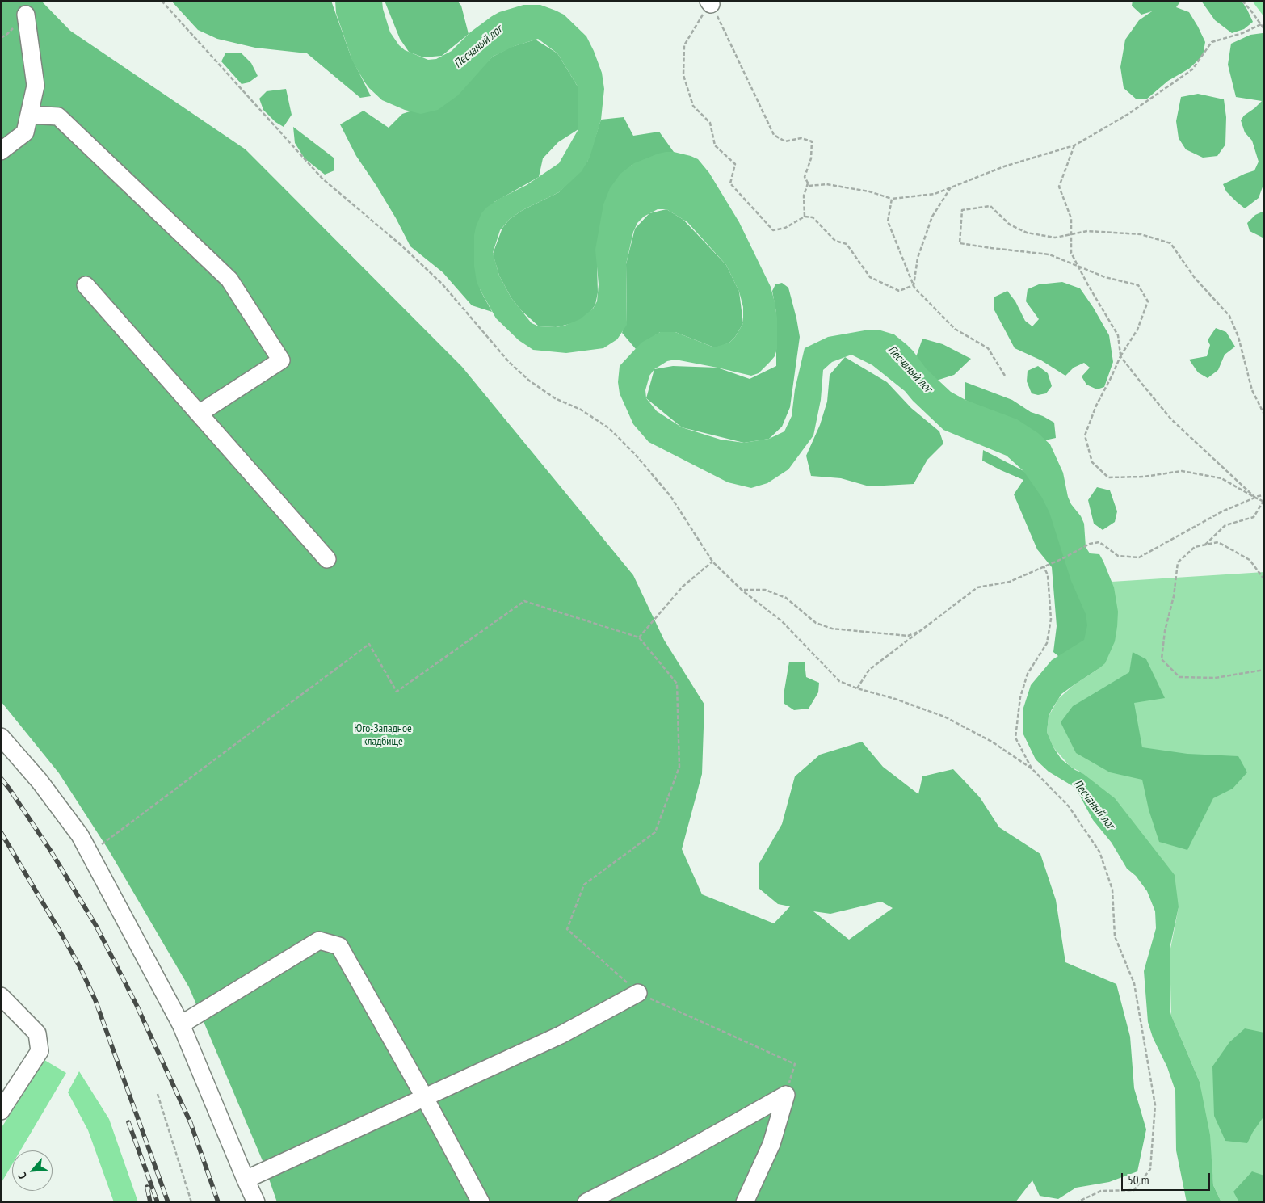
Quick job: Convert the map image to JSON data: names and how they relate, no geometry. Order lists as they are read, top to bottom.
{
  "water": ["Песчаный лог"],
  "parks": ["Юго-Западное кладбище"],
  "scale_bar": "50 m",
  "north": "bottom left"
}
